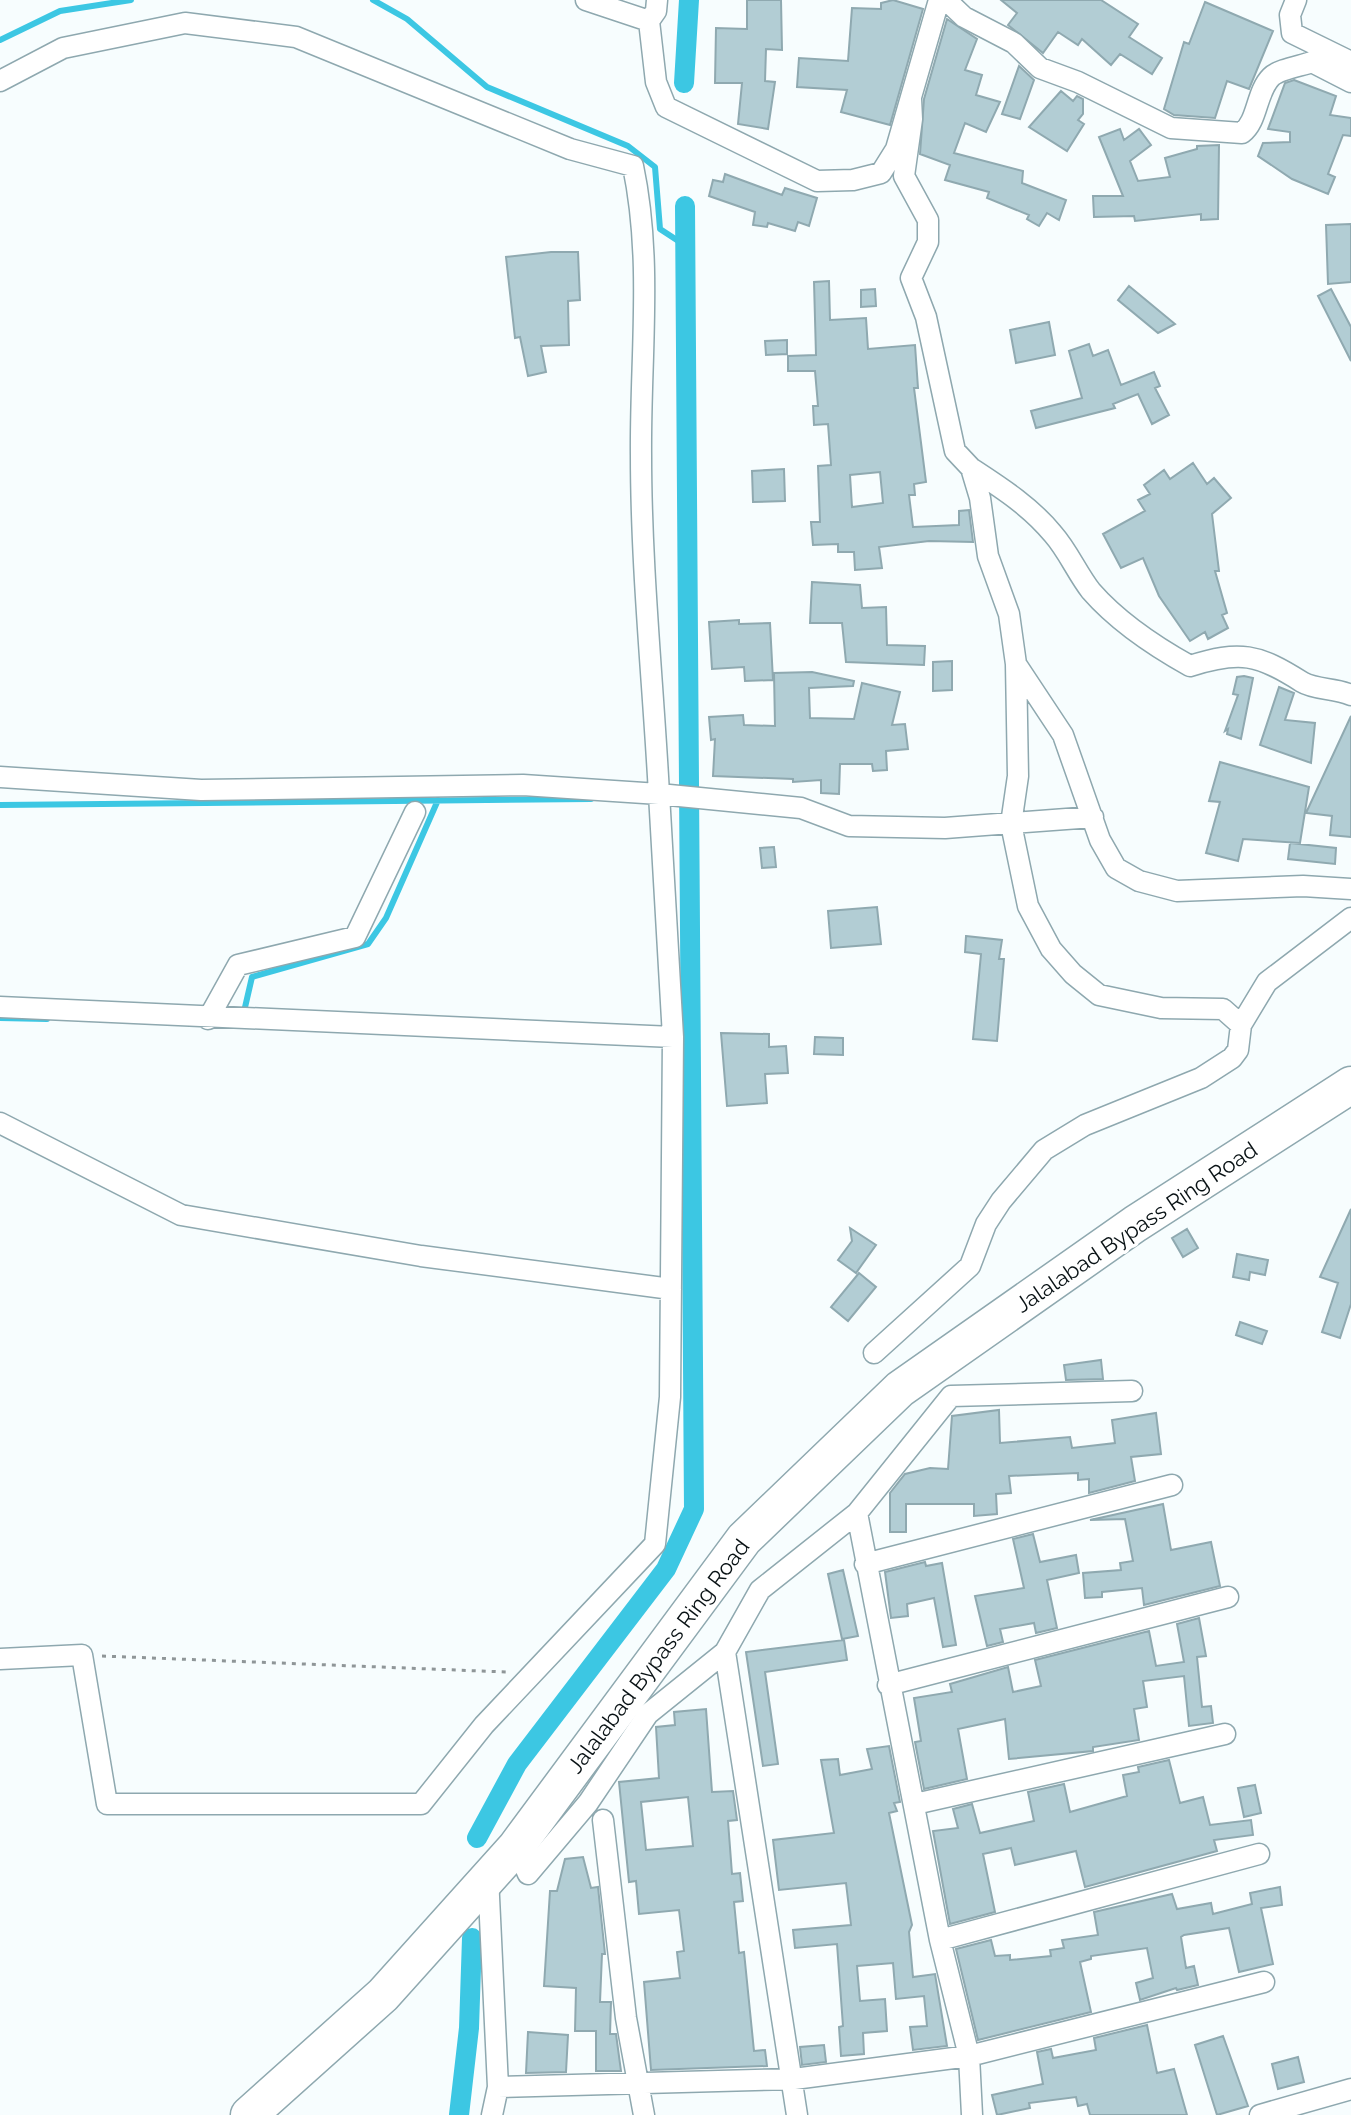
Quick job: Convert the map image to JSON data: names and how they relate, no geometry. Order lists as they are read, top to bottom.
{
  "streets": {
    "highway": ["Jalalabad Bypass Ring Road"]
  }
}
